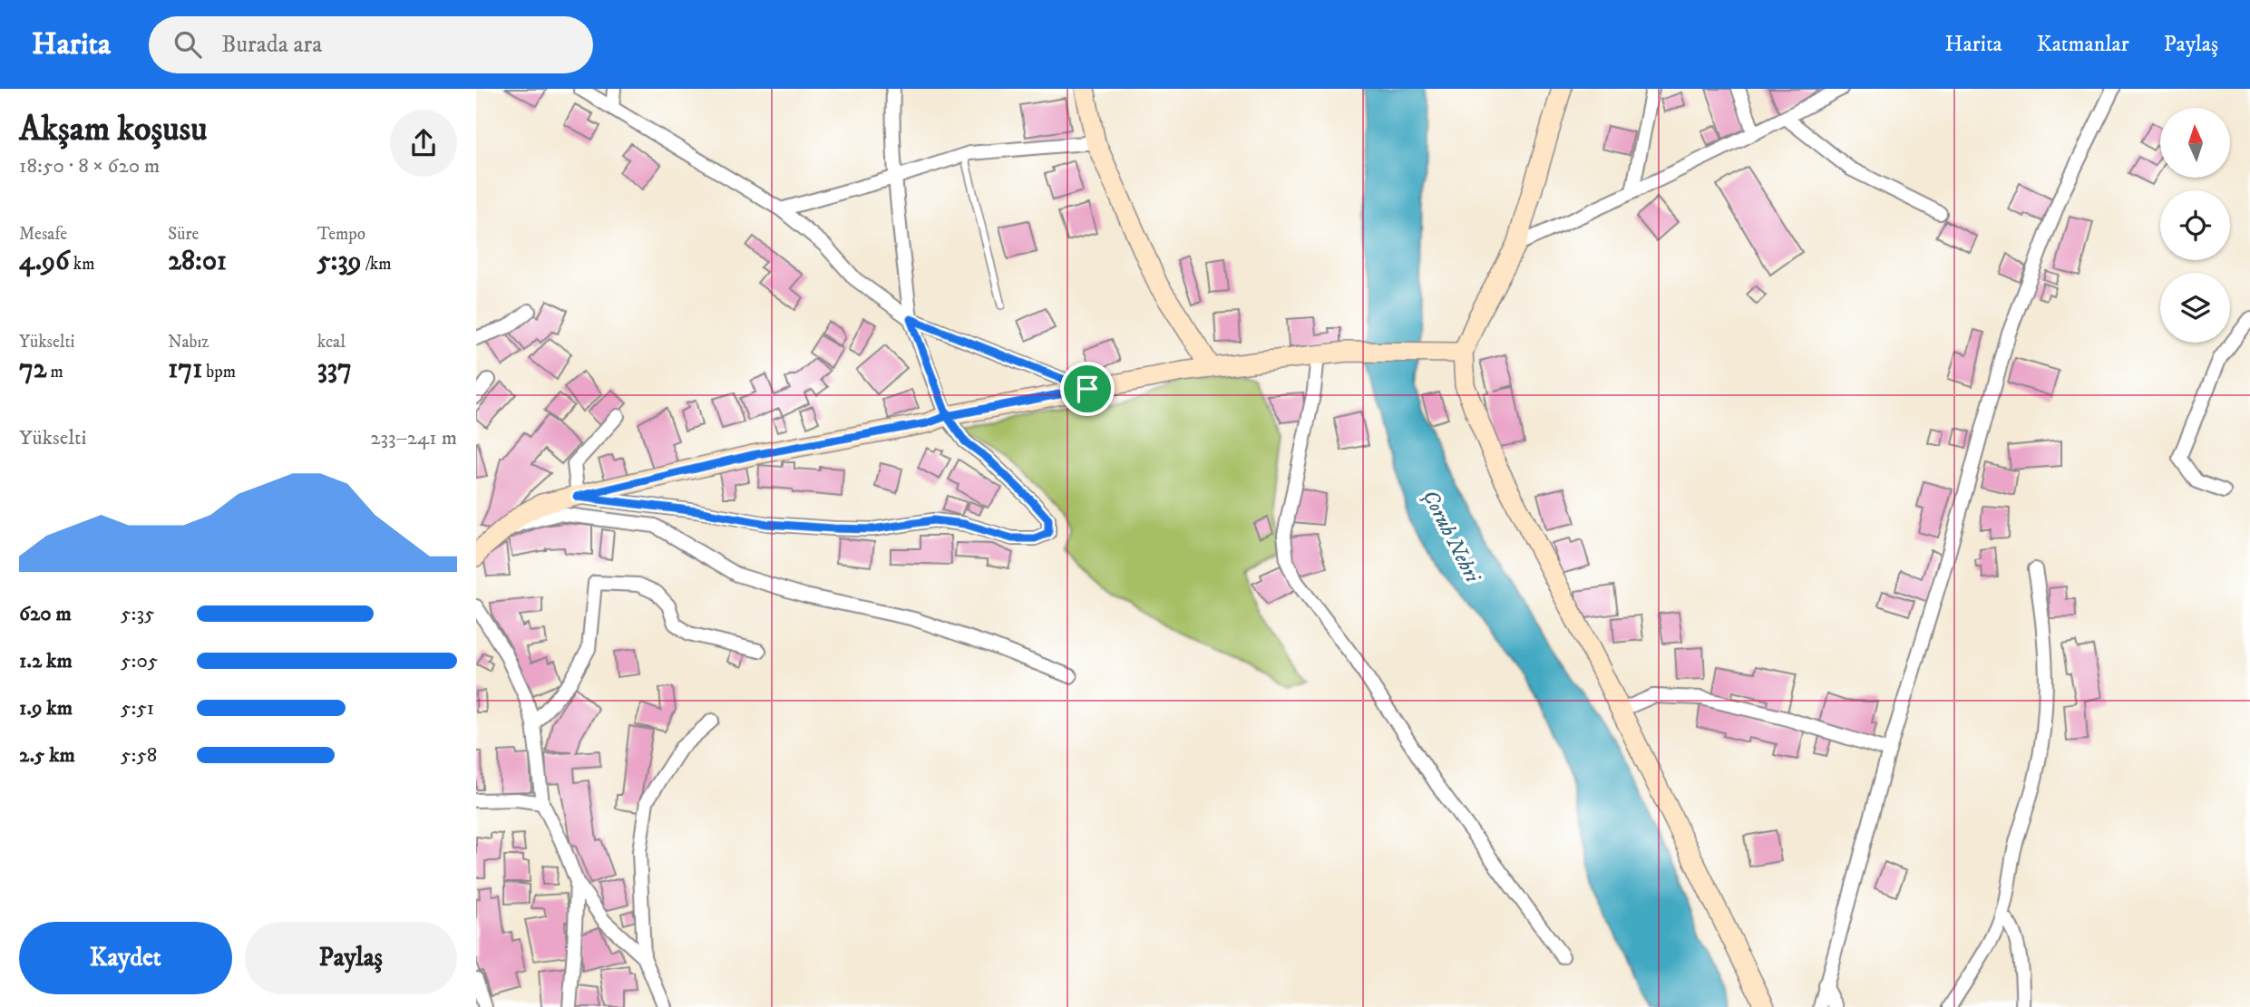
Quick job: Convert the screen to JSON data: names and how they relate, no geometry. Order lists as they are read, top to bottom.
{
  "water": ["Çoruh Nehri"],
  "north": "top",
  "page": {
    "header": "Harita",
    "search": "Burada ara",
    "nav": ["Harita", "Katmanlar", "Paylaş"],
    "heading": ["Akşam koşusu", "18:50 · 8 × 620 m"],
    "stats": [
      ["Mesafe", "4.96 km"],
      ["Süre", "28:01"],
      ["Tempo", "5:39 /km"],
      ["Yükselti", "72 m"],
      ["Nabız", "171 bpm"],
      ["kcal", "337"]
    ],
    "chart": ["Yükselti", "233–241 m"],
    "list": [
      {
        "name": "620 m",
        "note": "5:35"
      },
      {
        "name": "1.2 km",
        "note": "5:05"
      },
      {
        "name": "1.9 km",
        "note": "5:51"
      },
      {
        "name": "2.5 km",
        "note": "5:58"
      }
    ],
    "buttons": ["Kaydet", "Paylaş"]
  }
}
